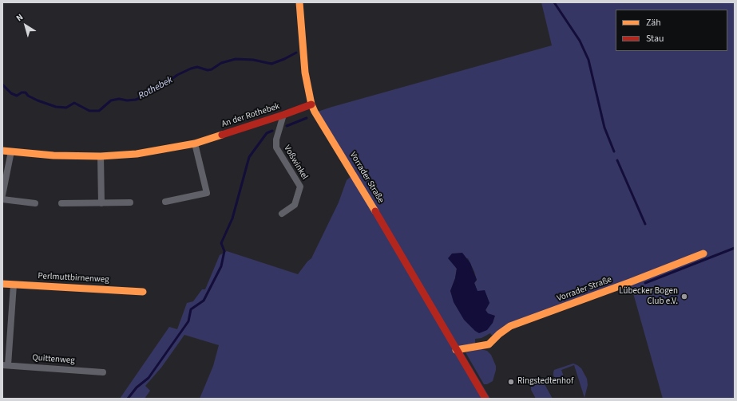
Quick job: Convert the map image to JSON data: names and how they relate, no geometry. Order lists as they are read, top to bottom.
{
  "streets": {
    "street": [
      "An der Rothebek",
      "Voßwinkel",
      "Vorrader Straße",
      "Perlmuttbirnenweg",
      "Quittenweg"
    ]
  },
  "crossings": [
    ["An der Rothebek", "Voßwinkel"],
    ["An der Rothebek", "Vorrader Straße"]
  ],
  "water": ["Rothebek"],
  "places": ["Lübecker Bogen Club e.V.", "Ringstedtenhof"],
  "legend": ["Zäh", "Stau"],
  "north": "top left"
}
